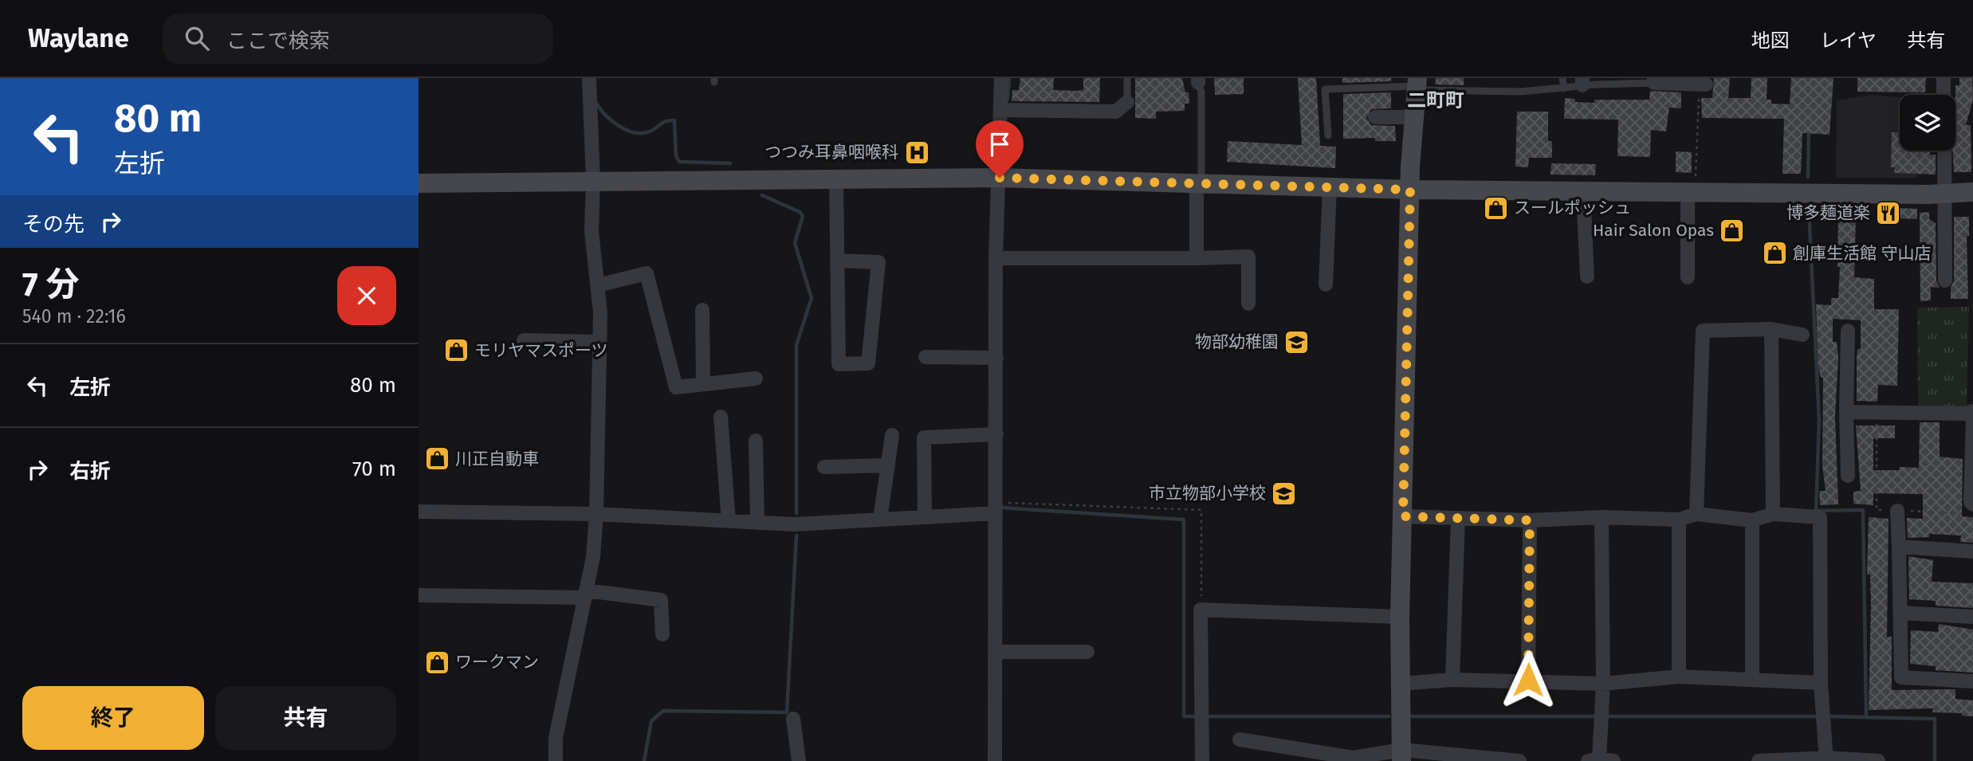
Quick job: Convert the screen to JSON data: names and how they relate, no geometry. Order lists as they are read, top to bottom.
{
  "districts": ["二町町"],
  "places": {
    "hospital": ["つつみ耳鼻咽喉科"],
    "shop": [
      "スールポッシュ",
      "Hair Salon Opas",
      "創庫生活館 守山店",
      "モリヤマスポーツ",
      "川正自動車",
      "ワークマン"
    ],
    "restaurant": ["博多麺道楽"],
    "school or university": ["物部幼稚園", "市立物部小学校"]
  },
  "page": {
    "header": "Waylane",
    "search": "ここで検索",
    "nav": ["地図", "レイヤ", "共有"],
    "turn": ["80 m", "左折"],
    "then": "その先",
    "heading": ["7 分", "540 m · 22:16"],
    "list": [
      {
        "name": "左折",
        "value": "80 m"
      },
      {
        "name": "右折",
        "value": "70 m"
      }
    ],
    "buttons": ["終了", "共有"]
  }
}
